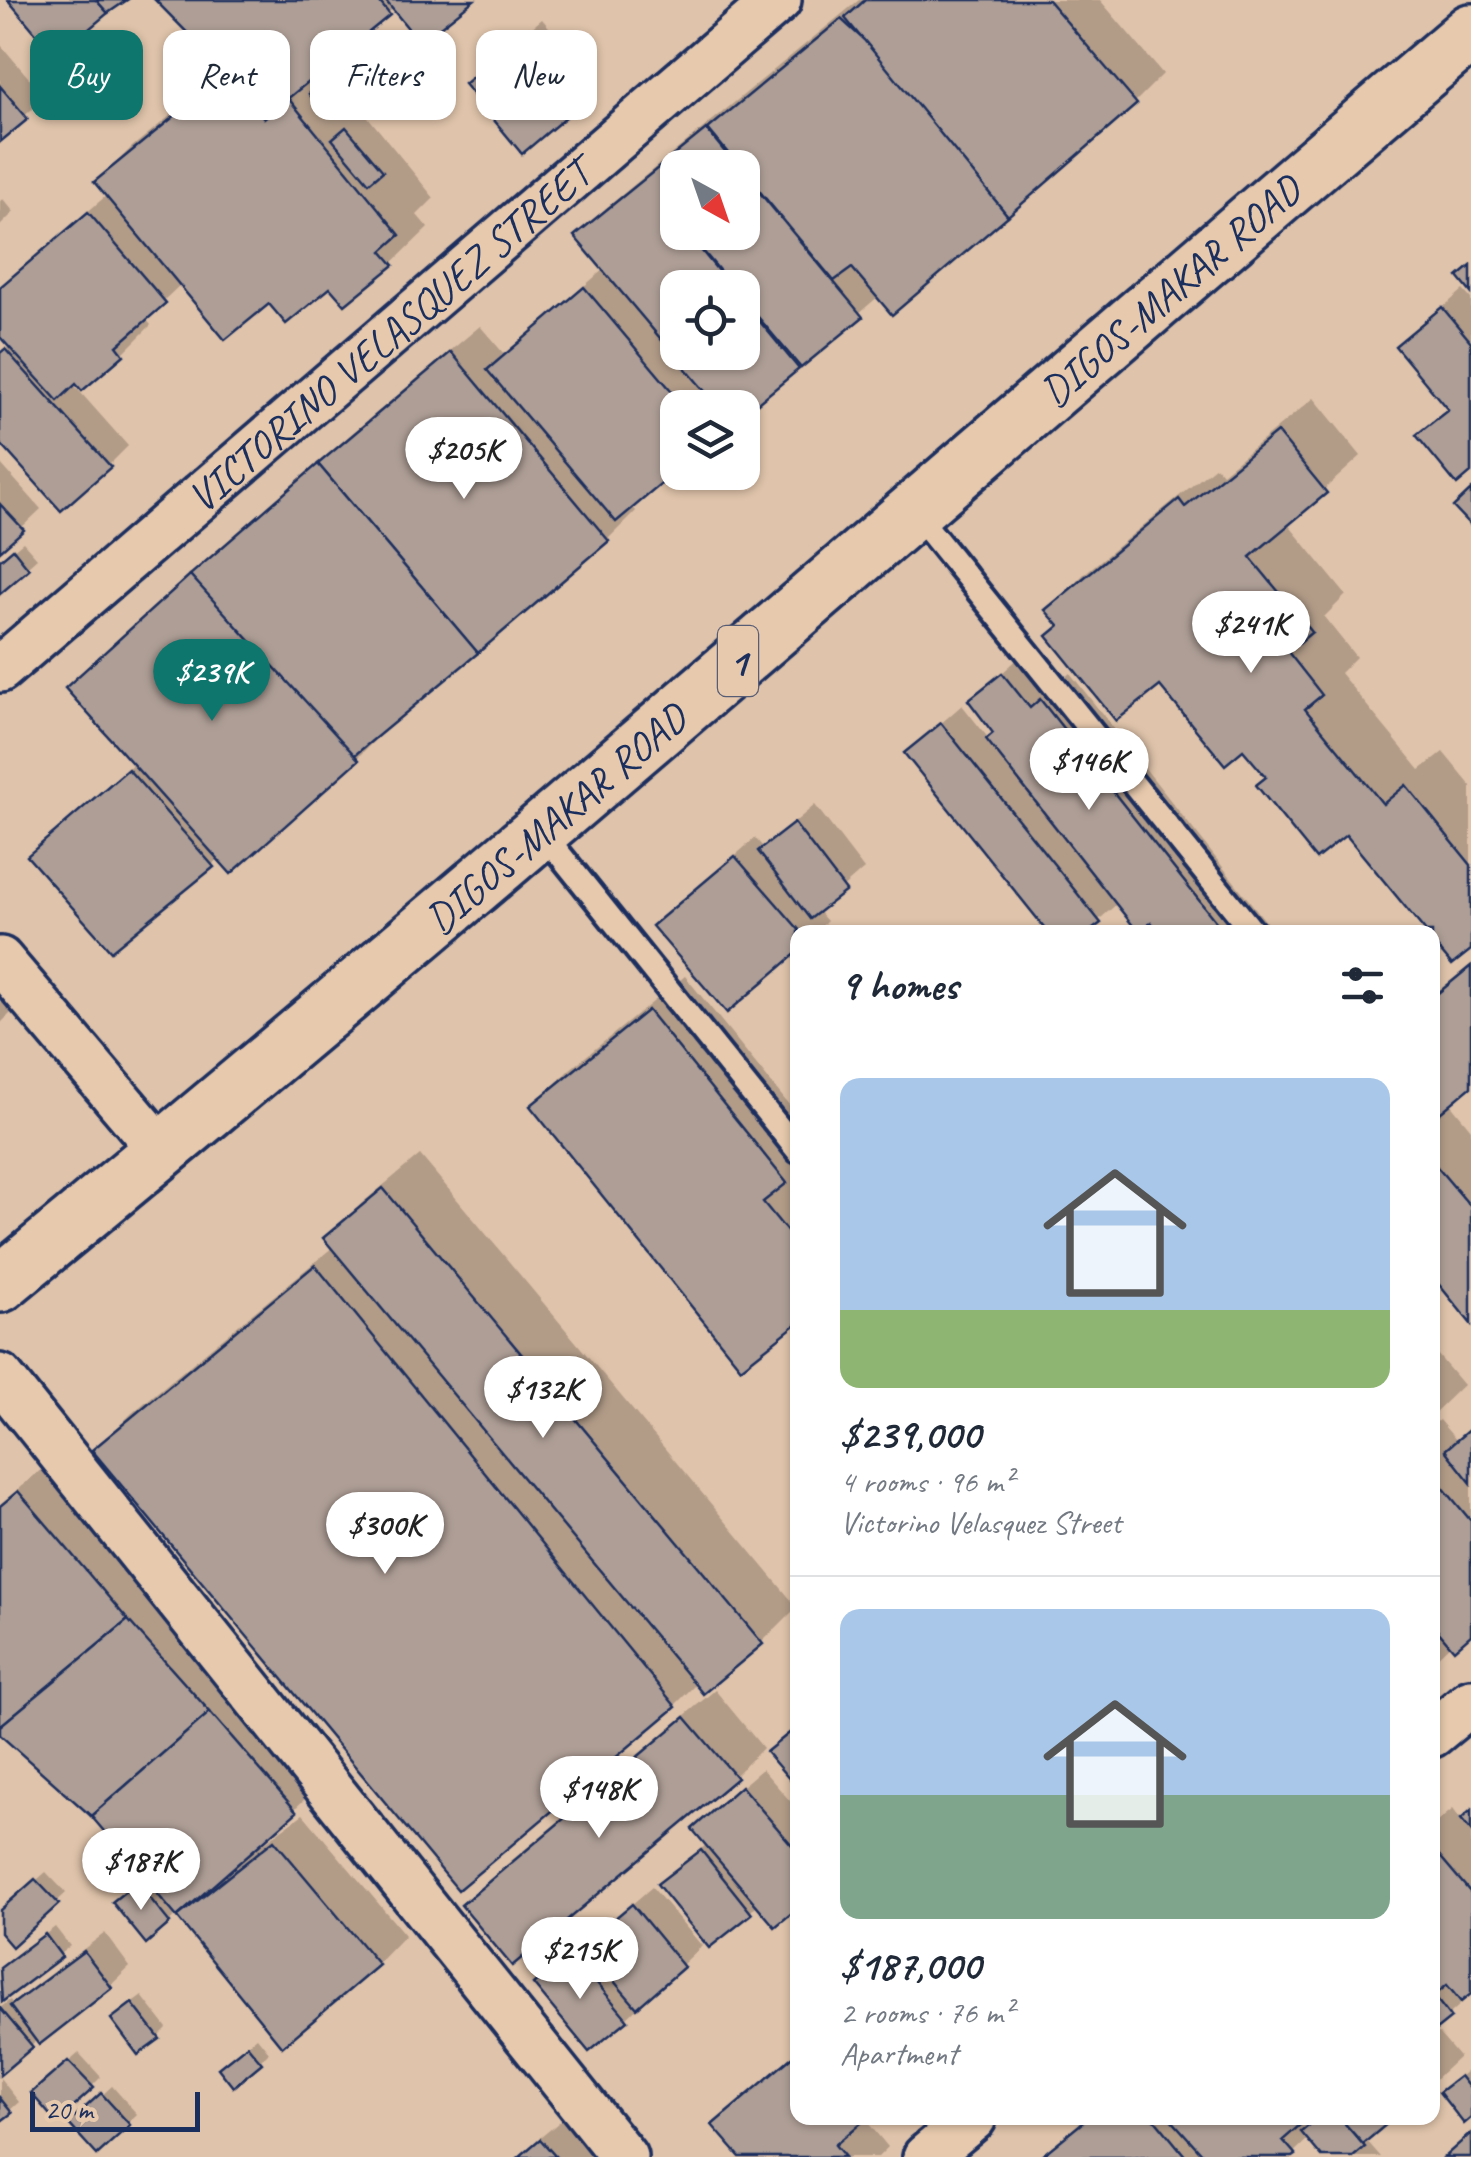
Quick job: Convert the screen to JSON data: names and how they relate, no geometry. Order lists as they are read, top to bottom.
{
  "streets": {
    "main road": ["DIGOS-MAKAR ROAD", "1"],
    "street": ["VICTORINO VELASQUEZ STREET"]
  },
  "scale_bar": "20 m",
  "north": "bottom right",
  "page": {
    "chip": [
      "Buy",
      "Rent",
      "Filters",
      "New"
    ],
    "price": [
      "$205K",
      "$241K",
      "$239K",
      "$146K",
      "$132K",
      "$300K",
      "$148K",
      "$187K",
      "$215K"
    ],
    "heading": "9 homes",
    "list": [
      {
        "name": "$239,000",
        "note": "4 rooms · 96 m² · Victorino Velasquez Street"
      },
      {
        "name": "$187,000",
        "note": "2 rooms · 76 m² · Apartment"
      }
    ],
    "scale": "20 m"
  }
}
